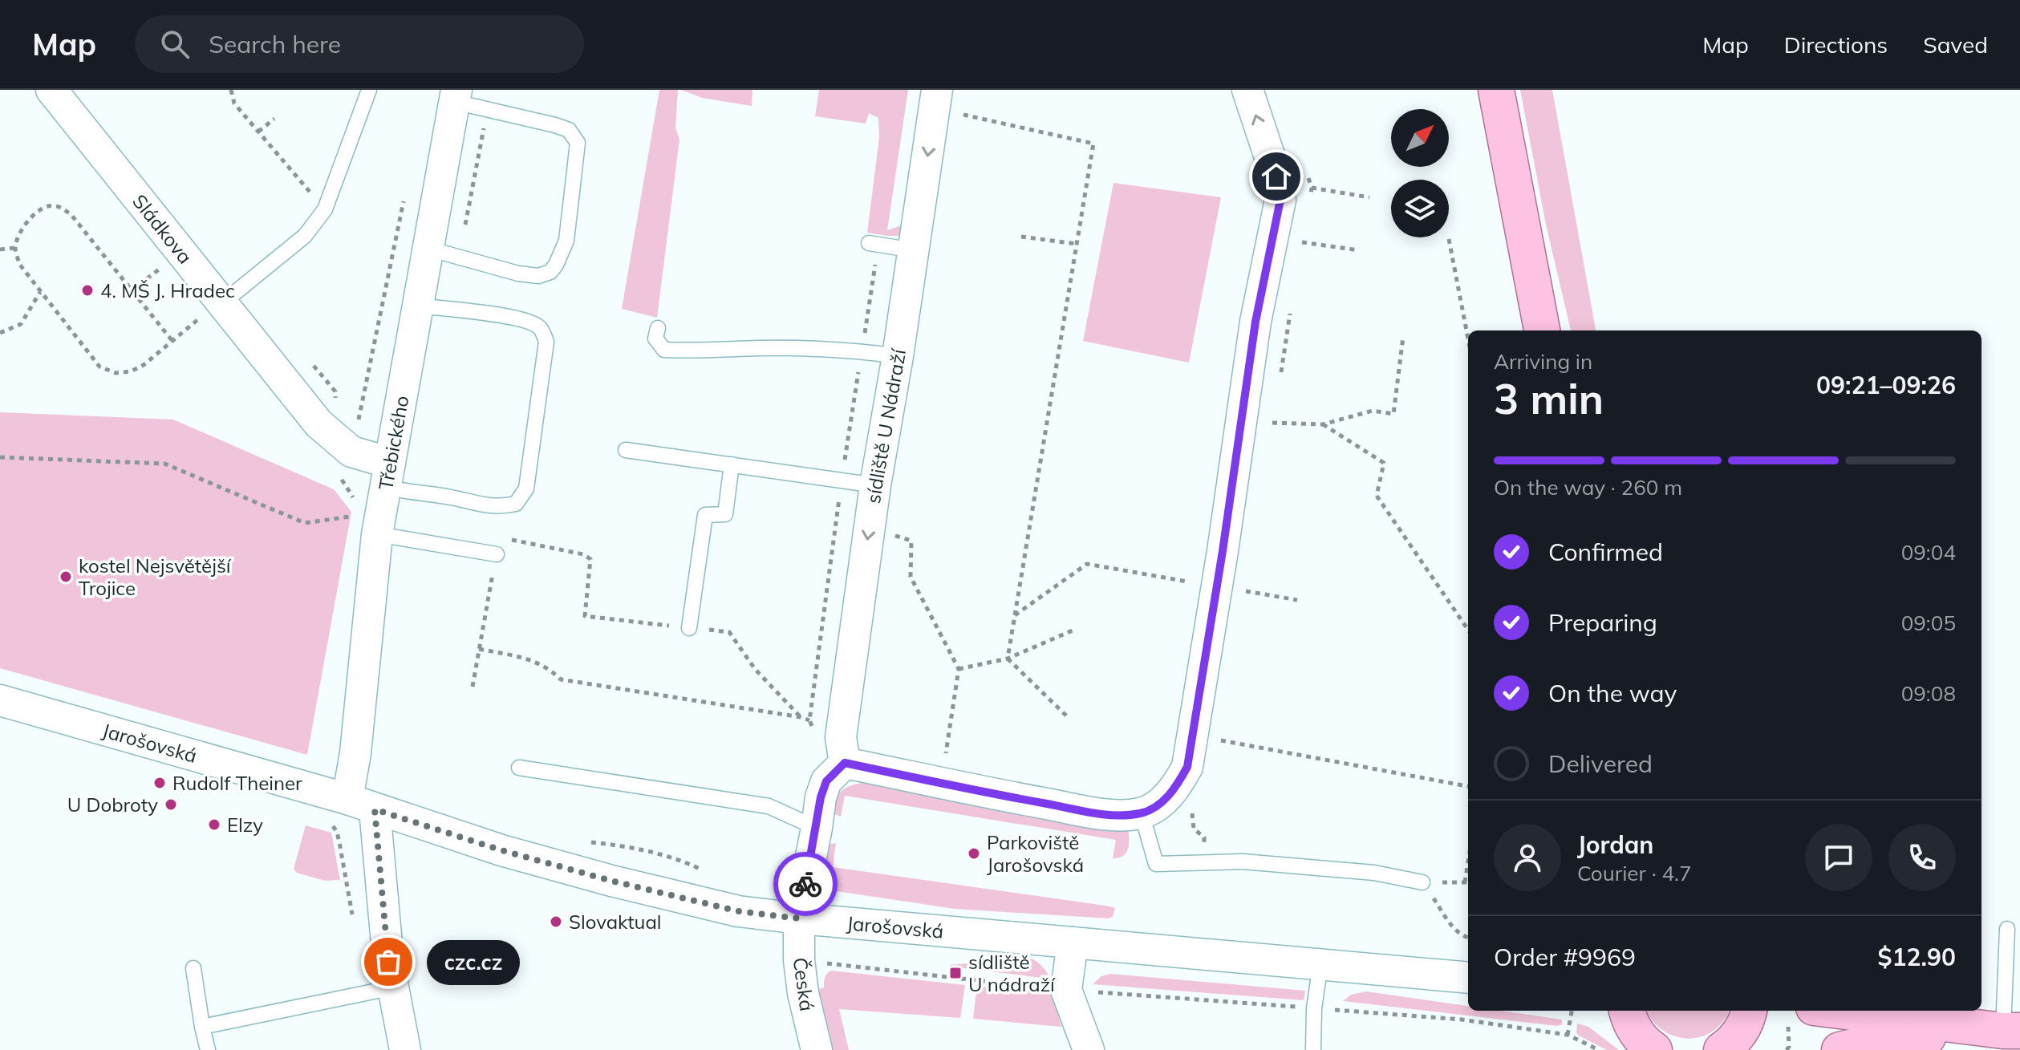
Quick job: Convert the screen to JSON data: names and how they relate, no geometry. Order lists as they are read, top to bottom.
{
  "streets": {
    "street": [
      "Sládkova",
      "sídliště U Nádraží",
      "Třebického",
      "Jarošovská",
      "Česká"
    ]
  },
  "crossings": [
    ["Sládkova", "Třebického"],
    ["Třebického", "Jarošovská"],
    ["Jarošovská", "Česká"]
  ],
  "one_way": ["sídliště U Nádraží"],
  "places": {
    "other": [
      "4. MŠ J. Hradec",
      "kostel Nejsvětější Trojice",
      "Rudolf Theiner",
      "U Dobroty",
      "Elzy",
      "Parkoviště Jarošovská",
      "Slovaktual",
      "czc.cz"
    ],
    "transit": ["sídliště U nádraží"]
  },
  "north": "top right",
  "page": {
    "header": "Map",
    "search": "Search here",
    "nav": ["Map", "Directions", "Saved"],
    "heading": ["3 min", "Arriving in", "09:21–09:26"],
    "panel": [
      "Jordan",
      "Courier · 4.7",
      "Order #9969",
      "$12.90"
    ],
    "bar": "On the way · 260 m",
    "list": [
      ["Confirmed", "09:04"],
      ["Preparing", "09:05"],
      ["On the way", "09:08"],
      "Delivered"
    ],
    "bubble": "czc.cz"
  }
}
